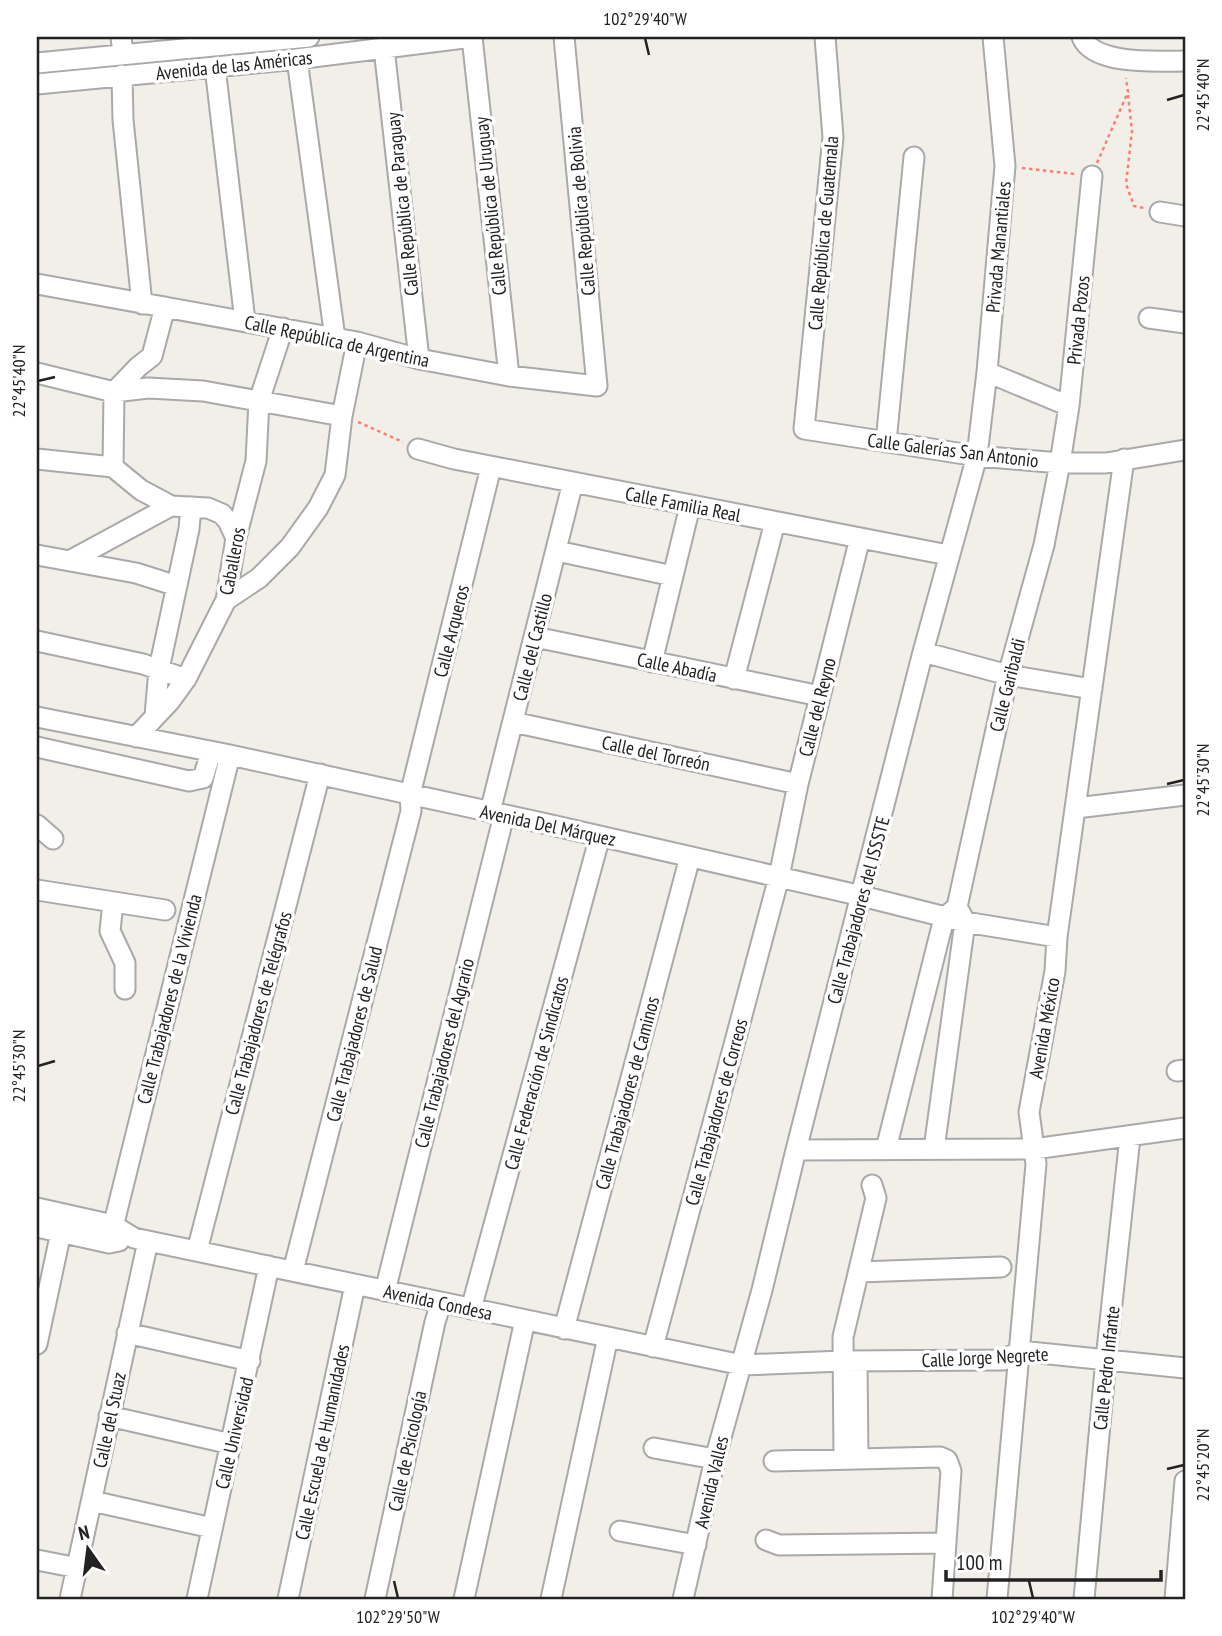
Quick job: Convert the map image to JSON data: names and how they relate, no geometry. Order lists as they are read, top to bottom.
{
  "streets": {
    "street": [
      "Avenida de las Américas",
      "Calle República de Paraguay",
      "Calle República de Uruguay",
      "Calle República de Bolivia",
      "Calle República de Guatemala",
      "Privada Manantiales",
      "Privada Pozos",
      "Calle República de Argentina",
      "Calle Galerías San Antonio",
      "Calle Familia Real",
      "Caballeros",
      "Calle Arqueros",
      "Calle del Castillo",
      "Calle Abadía",
      "Calle Garibaldi",
      "Calle del Reyno",
      "Calle del Torreón",
      "Avenida Del Márquez",
      "Calle Trabajadores del ISSSTE",
      "Calle Trabajadores de la Vivienda",
      "Calle Trabajadores de Telégrafos",
      "Avenida México",
      "Calle Trabajadores de Salud",
      "Calle Trabajadores del Agrario",
      "Calle Federación de Sindicatos",
      "Calle Trabajadores de Caminos",
      "Calle Trabajadores de Correos",
      "Avenida Condesa",
      "Calle Jorge Negrete",
      "Calle Pedro Infante",
      "Calle del Stuaz",
      "Calle Universidad",
      "Calle Escuela de Humanidades",
      "Calle de Psicología",
      "Avenida Valles"
    ]
  },
  "crossings": [
    ["Avenida de las Américas", "Calle República de Paraguay"],
    ["Avenida de las Américas", "Calle República de Uruguay"],
    ["Calle República de Paraguay", "Calle República de Argentina"],
    ["Calle República de Uruguay", "Calle República de Argentina"],
    ["Calle República de Bolivia", "Calle República de Argentina"],
    ["Calle República de Guatemala", "Calle Galerías San Antonio"],
    ["Privada Manantiales", "Calle Galerías San Antonio"],
    ["Privada Manantiales", "Calle Trabajadores del ISSSTE"],
    ["Privada Pozos", "Calle Galerías San Antonio"],
    ["Privada Pozos", "Calle Garibaldi"],
    ["Calle República de Argentina", "Caballeros"],
    ["Calle Galerías San Antonio", "Calle Garibaldi"],
    ["Calle Galerías San Antonio", "Calle Trabajadores del ISSSTE"],
    ["Calle Galerías San Antonio", "Avenida México"],
    ["Calle Familia Real", "Calle Arqueros"],
    ["Calle Familia Real", "Calle del Castillo"],
    ["Calle Familia Real", "Calle del Reyno"],
    ["Calle Familia Real", "Calle Trabajadores del ISSSTE"],
    ["Caballeros", "Avenida Del Márquez"],
    ["Calle Arqueros", "Avenida Del Márquez"],
    ["Calle Arqueros", "Calle Trabajadores de Salud"],
    ["Calle del Castillo", "Calle Abadía"],
    ["Calle del Castillo", "Calle del Torreón"],
    ["Calle del Castillo", "Avenida Del Márquez"],
    ["Calle del Castillo", "Calle Trabajadores del Agrario"],
    ["Calle Abadía", "Calle del Reyno"],
    ["Calle Garibaldi", "Avenida Del Márquez"],
    ["Calle del Reyno", "Calle del Torreón"],
    ["Calle del Reyno", "Avenida Del Márquez"],
    ["Calle del Reyno", "Calle Trabajadores de Correos"],
    ["Avenida Del Márquez", "Calle Trabajadores del ISSSTE"],
    ["Avenida Del Márquez", "Calle Trabajadores de la Vivienda"],
    ["Avenida Del Márquez", "Calle Trabajadores de Telégrafos"],
    ["Avenida Del Márquez", "Avenida México"],
    ["Avenida Del Márquez", "Calle Trabajadores de Salud"],
    ["Avenida Del Márquez", "Calle Trabajadores del Agrario"],
    ["Avenida Del Márquez", "Calle Federación de Sindicatos"],
    ["Avenida Del Márquez", "Calle Trabajadores de Caminos"],
    ["Avenida Del Márquez", "Calle Trabajadores de Correos"],
    ["Calle Trabajadores del ISSSTE", "Avenida Condesa"],
    ["Calle Trabajadores del ISSSTE", "Calle Jorge Negrete"],
    ["Calle Trabajadores del ISSSTE", "Avenida Valles"],
    ["Calle Trabajadores de la Vivienda", "Avenida Condesa"],
    ["Calle Trabajadores de Telégrafos", "Avenida Condesa"],
    ["Avenida México", "Calle Jorge Negrete"],
    ["Calle Trabajadores de Salud", "Avenida Condesa"],
    ["Calle Trabajadores del Agrario", "Avenida Condesa"],
    ["Calle Federación de Sindicatos", "Avenida Condesa"],
    ["Calle Trabajadores de Caminos", "Avenida Condesa"],
    ["Calle Trabajadores de Correos", "Avenida Condesa"],
    ["Avenida Condesa", "Calle Jorge Negrete"],
    ["Avenida Condesa", "Calle del Stuaz"],
    ["Avenida Condesa", "Calle Universidad"],
    ["Avenida Condesa", "Calle Escuela de Humanidades"],
    ["Avenida Condesa", "Calle de Psicología"],
    ["Avenida Condesa", "Avenida Valles"],
    ["Calle Jorge Negrete", "Calle Pedro Infante"],
    ["Calle Jorge Negrete", "Avenida Valles"]
  ],
  "scale_bar": "100 m",
  "north": "top",
  "coordinates": [
    "102°29'40\"W",
    "22°45'40\"N",
    "22°45'30\"N",
    "22°45'20\"N",
    "102°29'50\"W"
  ]
}
